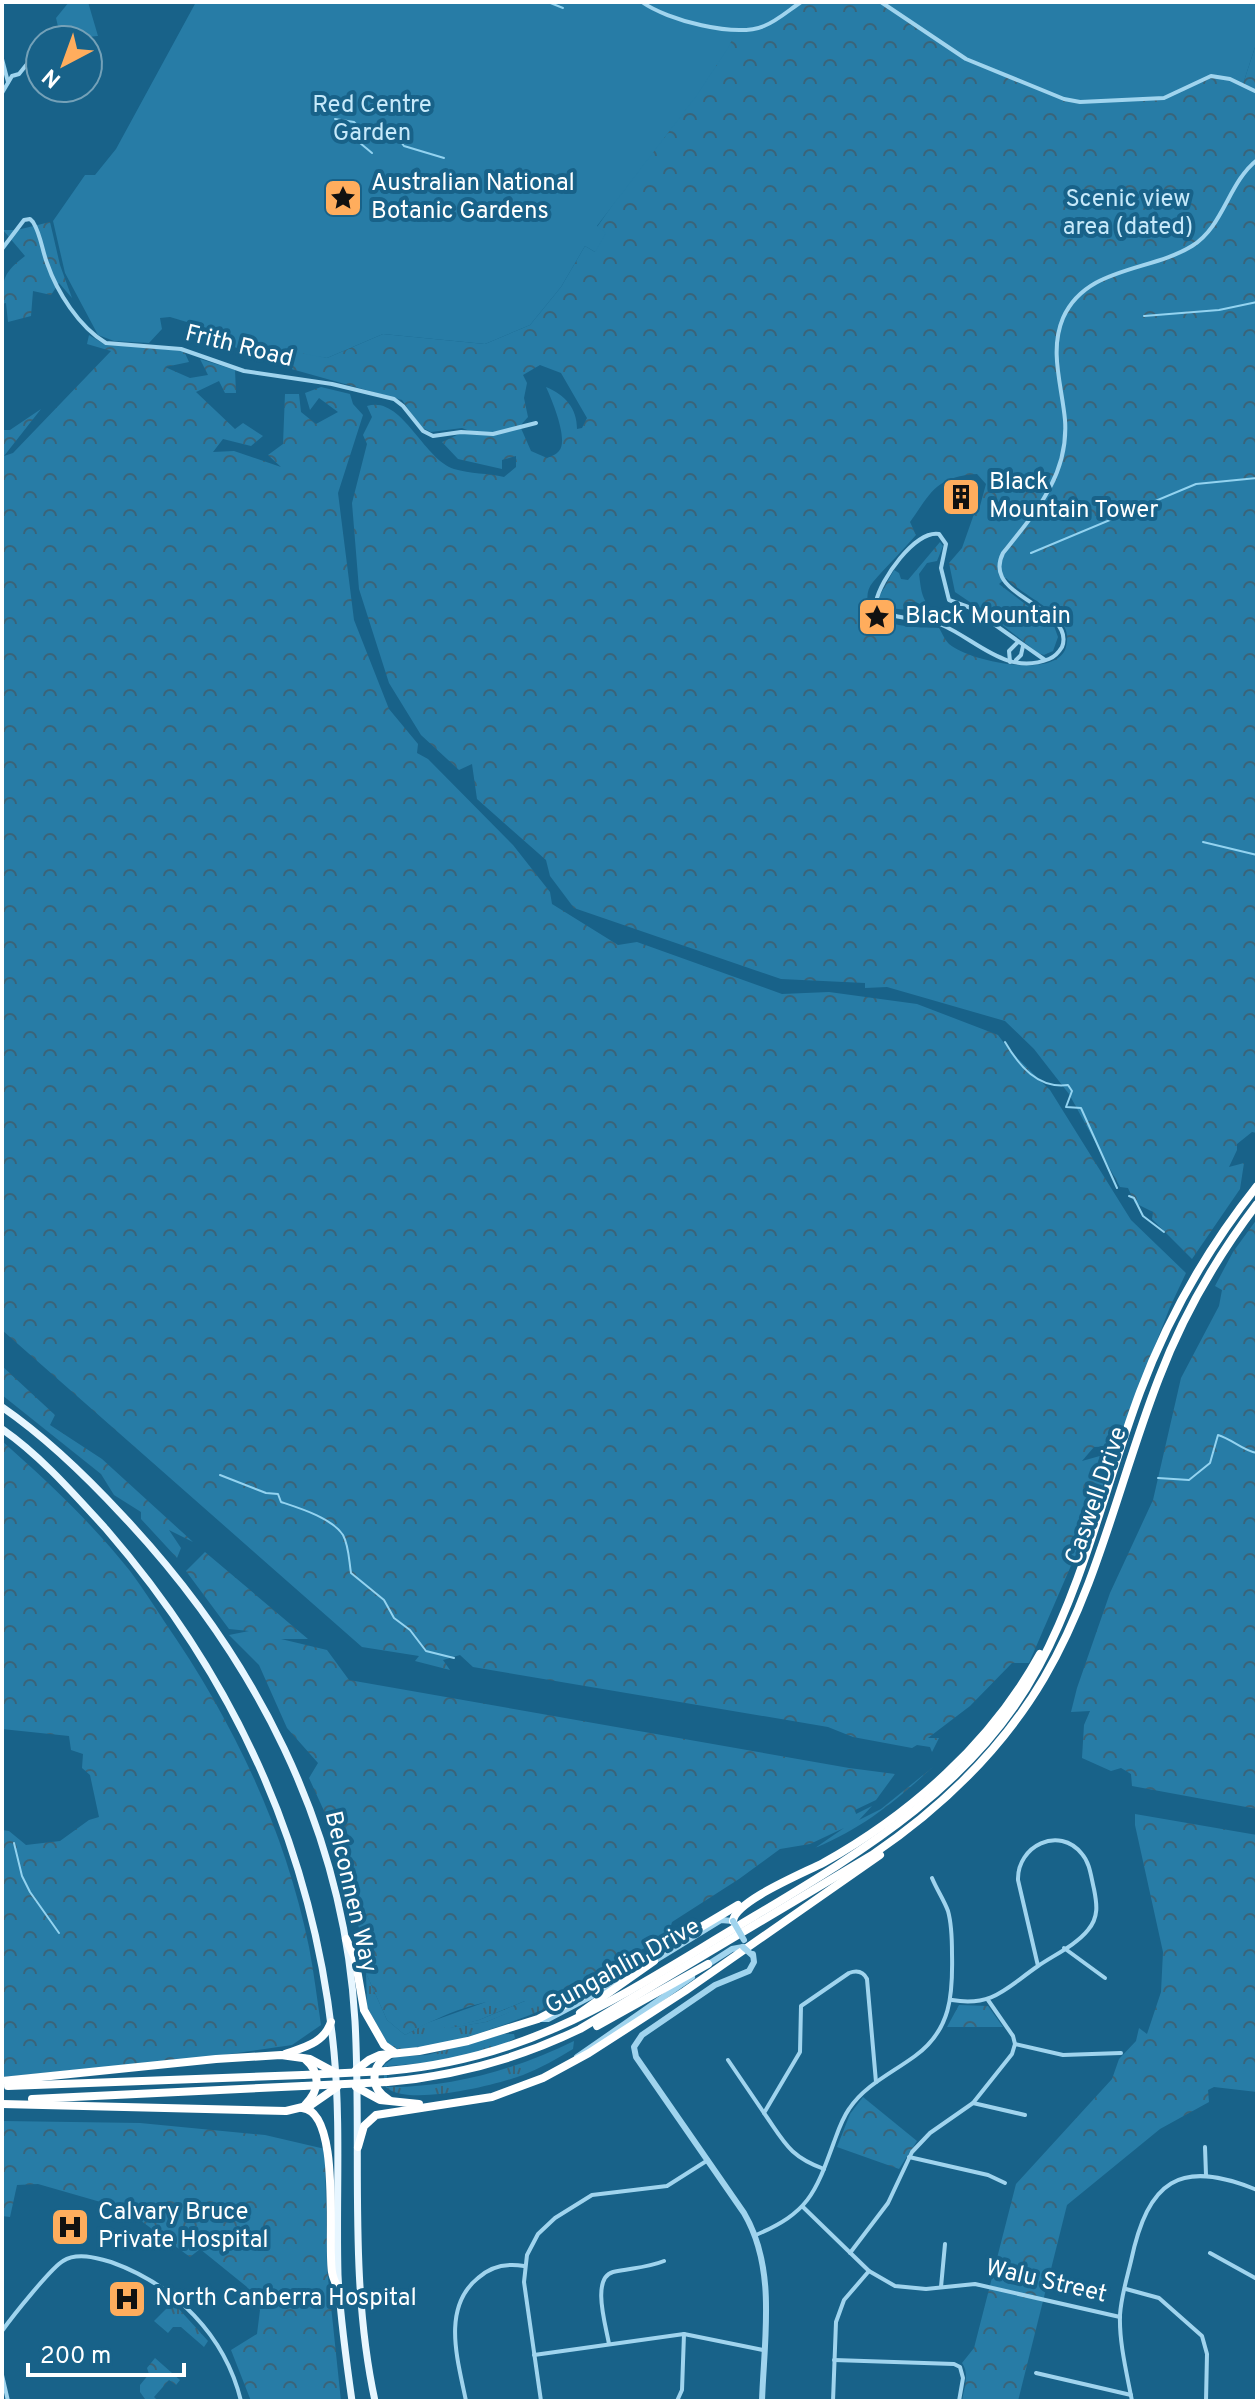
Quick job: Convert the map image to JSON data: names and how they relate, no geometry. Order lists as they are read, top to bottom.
{
  "streets": {
    "highway": ["Caswell Drive", "Gungahlin Drive"],
    "main road": ["Belconnen Way"],
    "street": ["Frith Road", "Walu Street"]
  },
  "crossings": [
    ["Caswell Drive", "Gungahlin Drive"]
  ],
  "parks": ["Red Centre Garden", "Scenic view area (dated)"],
  "places": {
    "place": ["Australian National Botanic Gardens", "Black Mountain"],
    "building": ["Black Mountain Tower"],
    "hospital": ["Calvary Bruce Private Hospital", "North Canberra Hospital"]
  },
  "scale_bar": "200 m",
  "north": "bottom left"
}
